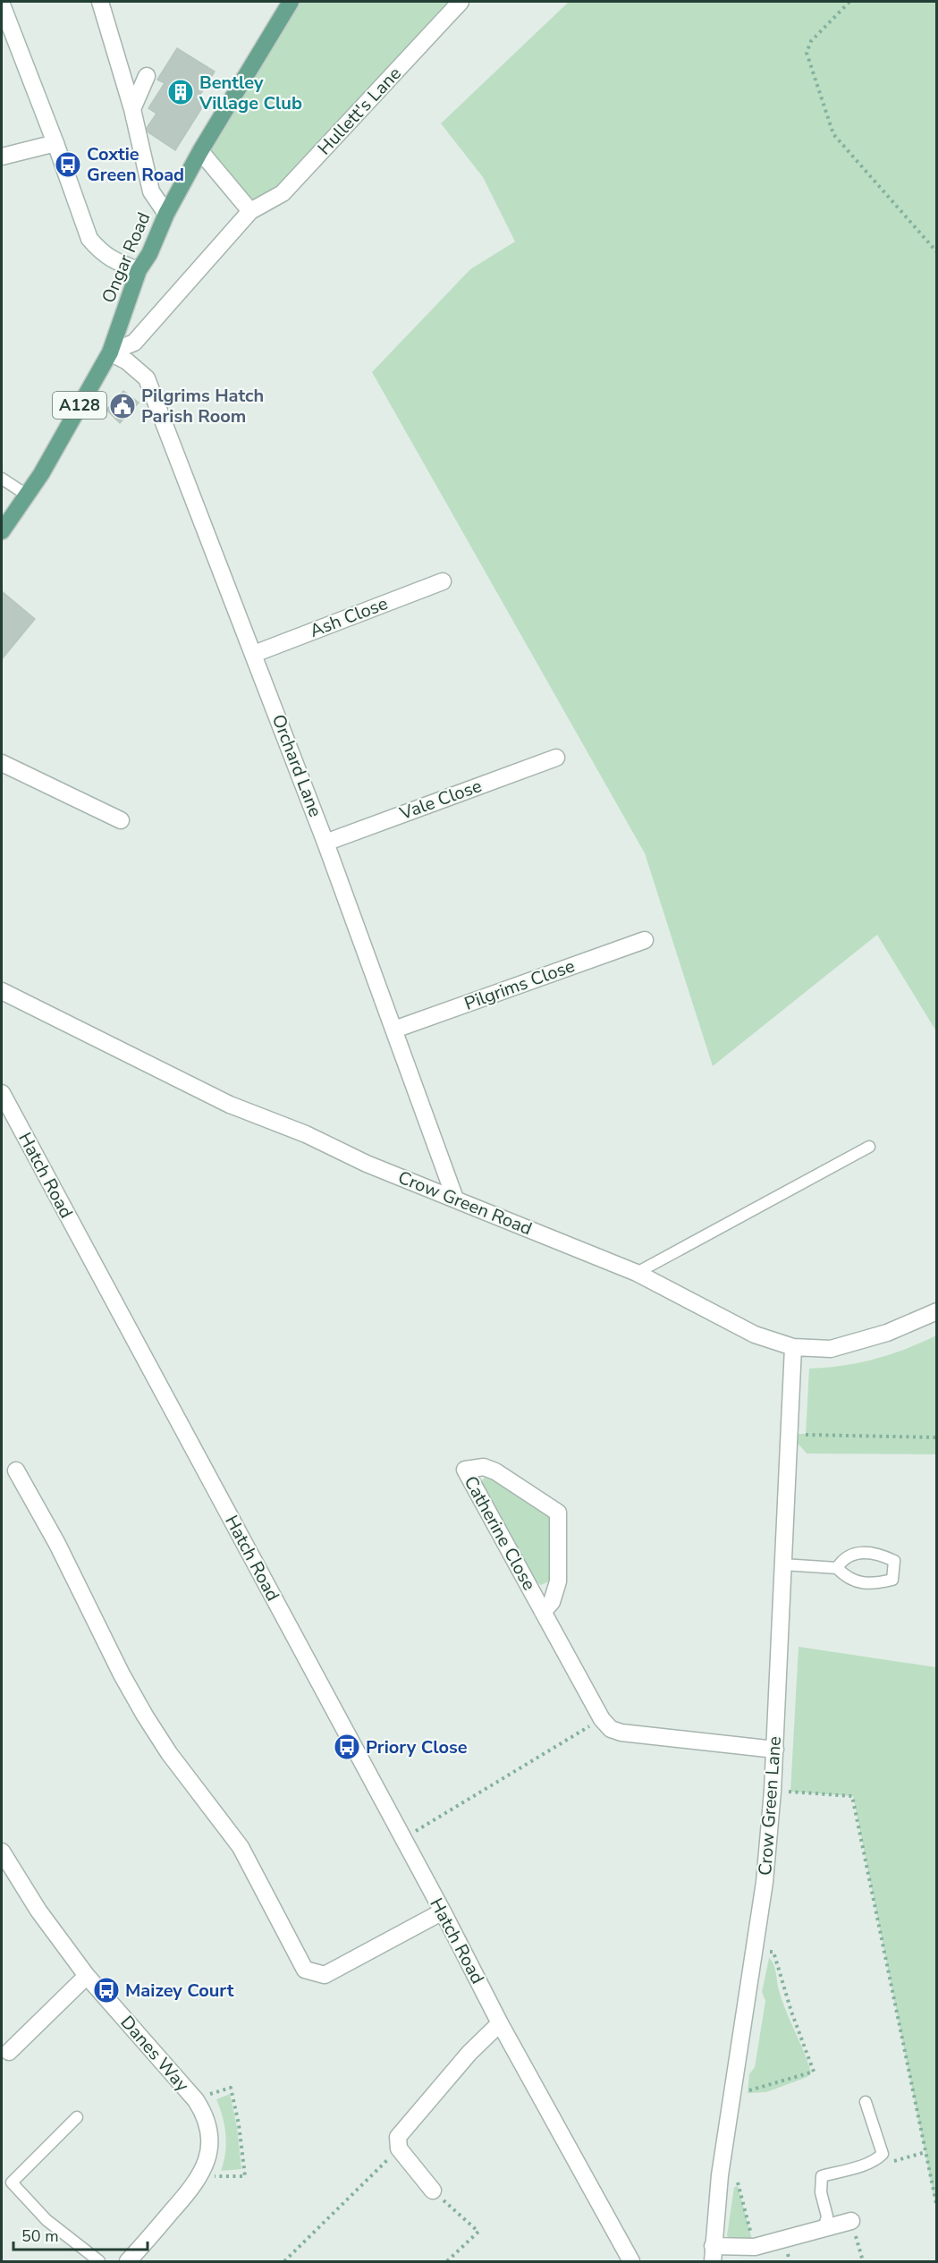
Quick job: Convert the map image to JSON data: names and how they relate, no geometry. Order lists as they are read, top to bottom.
{
  "streets": {
    "main road": ["Ongar Road", "A128"],
    "street": [
      "Hullett's Lane",
      "Ash Close",
      "Orchard Lane",
      "Vale Close",
      "Pilgrims Close",
      "Hatch Road",
      "Crow Green Road",
      "Catherine Close",
      "Crow Green Lane",
      "Danes Way"
    ]
  },
  "crossings": [
    ["Hullett's Lane", "Ongar Road"],
    ["Hullett's Lane", "Orchard Lane"],
    ["Ongar Road", "Orchard Lane"],
    ["Ash Close", "Orchard Lane"],
    ["Orchard Lane", "Vale Close"],
    ["Orchard Lane", "Pilgrims Close"],
    ["Orchard Lane", "Crow Green Road"],
    ["Crow Green Road", "Crow Green Lane"],
    ["Catherine Close", "Crow Green Lane"]
  ],
  "places": {
    "building": ["Bentley Village Club"],
    "bus stop": ["Coxtie Green Road", "Priory Close", "Maizey Court"],
    "public building": ["Pilgrims Hatch Parish Room"]
  },
  "scale_bar": "50 m"
}
